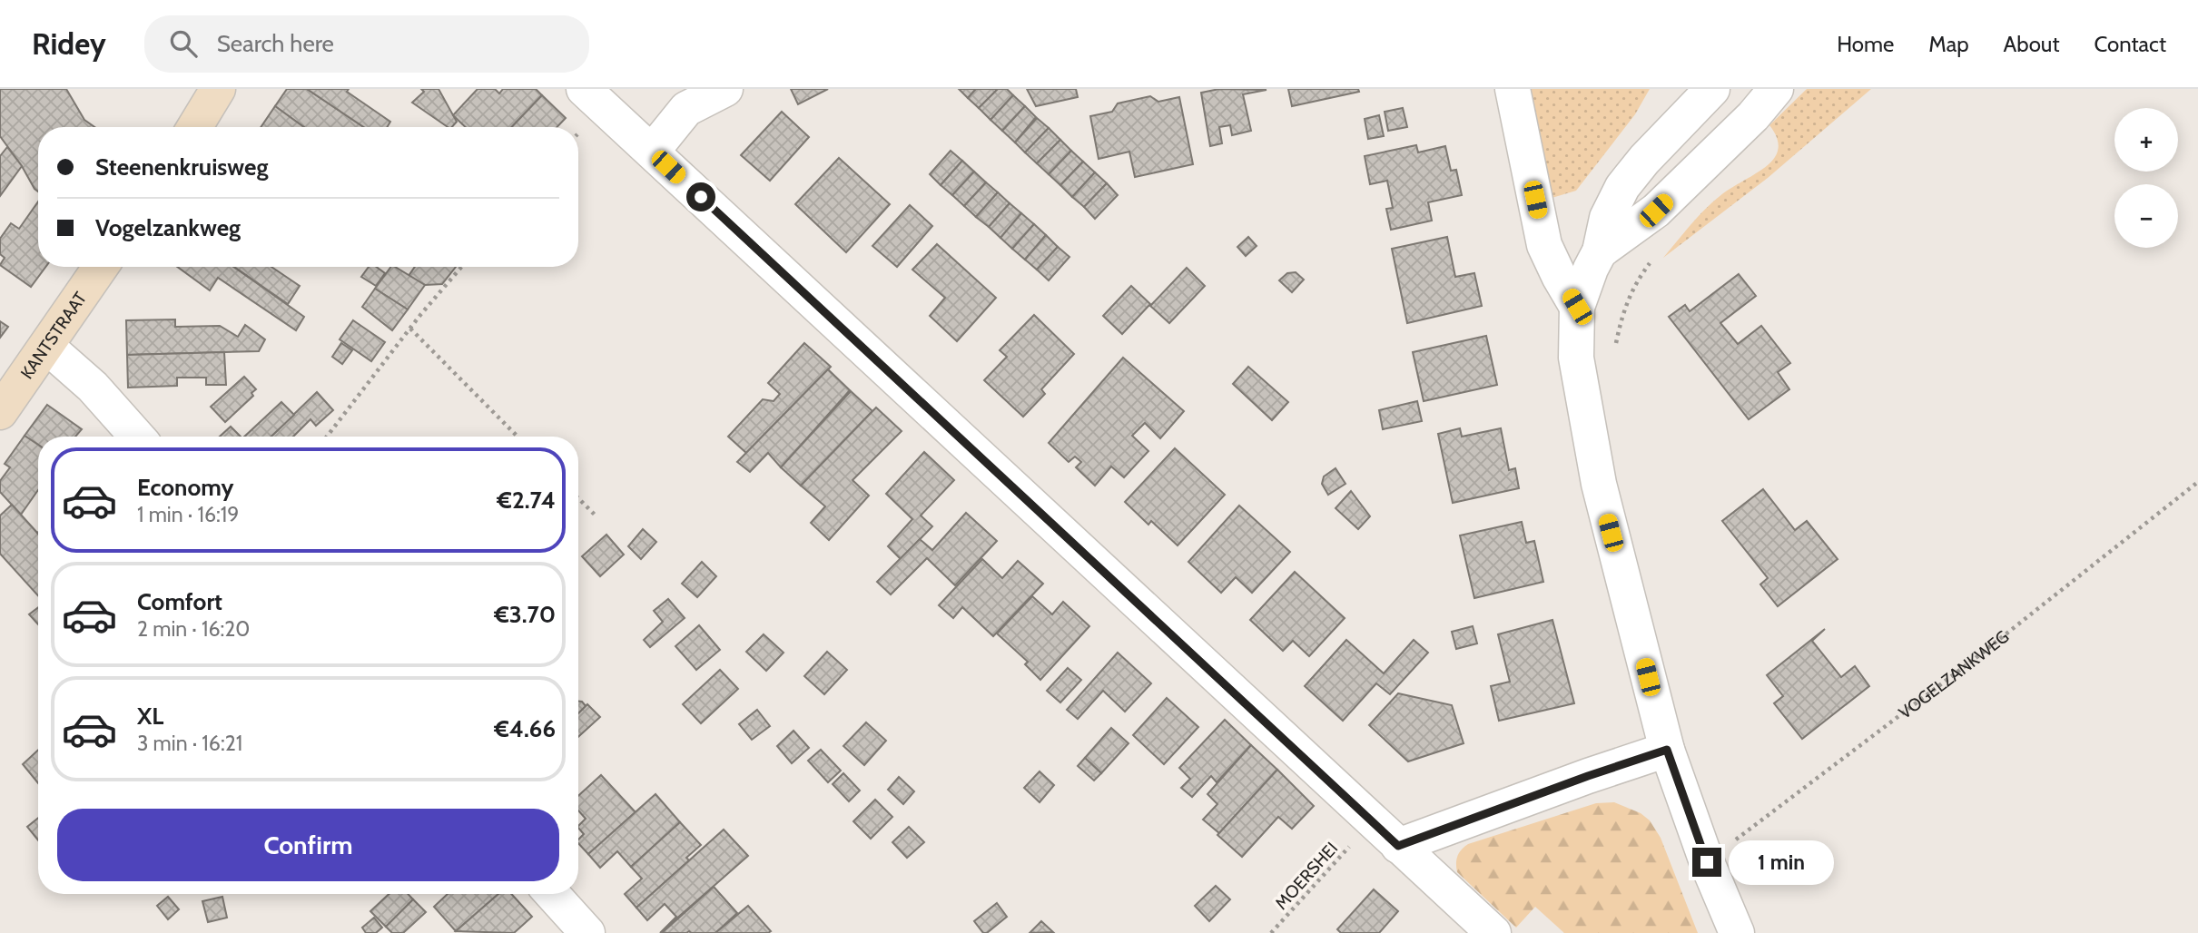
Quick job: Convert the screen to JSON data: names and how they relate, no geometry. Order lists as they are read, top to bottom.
{
  "streets": {
    "main road": ["KANTSTRAAT"],
    "path": ["VOGELZANKWEG", "MOERSHEI"]
  },
  "page": {
    "header": "Ridey",
    "search": "Search here",
    "nav": [
      "Home",
      "Map",
      "About",
      "Contact"
    ],
    "map_buttons": ["+", "−"],
    "banner": ["Steenenkruisweg", "Vogelzankweg"],
    "list": [
      {
        "name": "Economy",
        "note": "1 min · 16:19",
        "value": "€2.74"
      },
      {
        "name": "Comfort",
        "note": "2 min · 16:20",
        "value": "€3.70"
      },
      {
        "name": "XL",
        "note": "3 min · 16:21",
        "value": "€4.66"
      }
    ],
    "buttons": "Confirm",
    "bubble": "1 min"
  }
}
